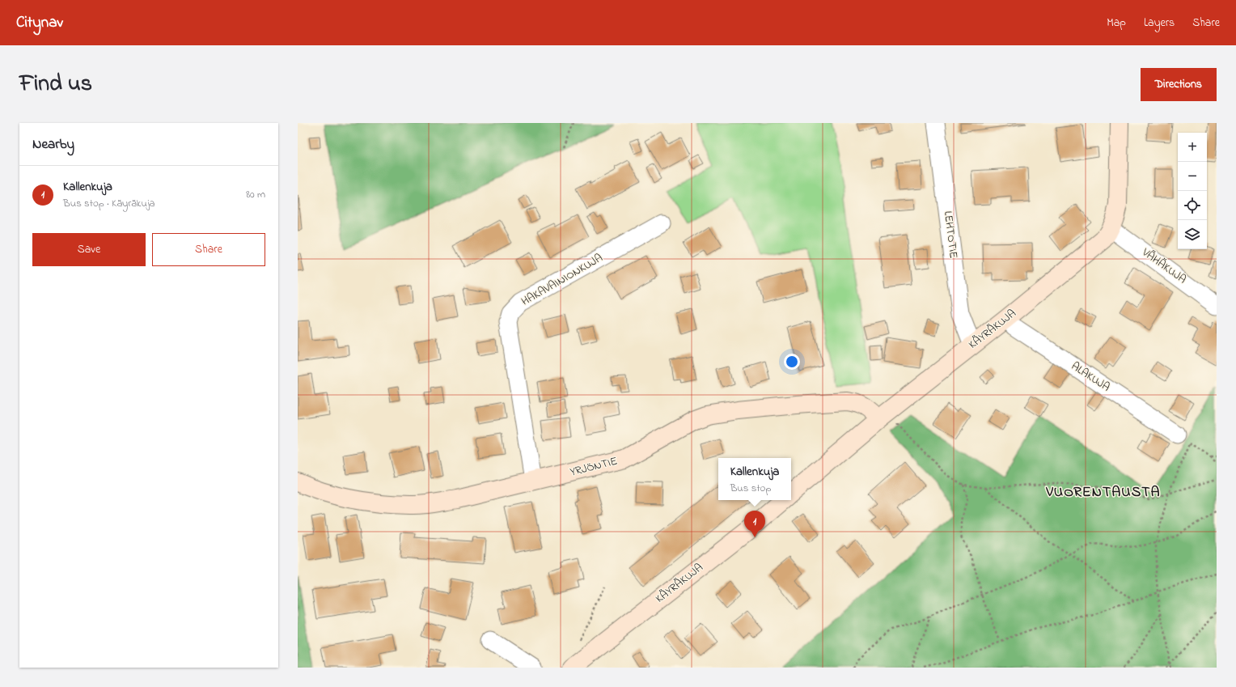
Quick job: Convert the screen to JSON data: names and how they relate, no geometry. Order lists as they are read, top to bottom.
{
  "streets": {
    "street": [
      "LEHTOTIE",
      "VÄHÄKUJA",
      "HAKAVAINIONKUJA",
      "KÄYRÄKUJA",
      "ALAKUJA",
      "YRJÖNTIE"
    ]
  },
  "crossings": [
    ["LEHTOTIE", "KÄYRÄKUJA"],
    ["VÄHÄKUJA", "KÄYRÄKUJA"],
    ["HAKAVAINIONKUJA", "YRJÖNTIE"],
    ["KÄYRÄKUJA", "ALAKUJA"],
    ["KÄYRÄKUJA", "YRJÖNTIE"]
  ],
  "districts": ["VUORENTAUSTA"],
  "page": {
    "header": "Citynav",
    "nav": ["Map", "Layers", "Share"],
    "title": "Find us",
    "buttons": [
      "Directions",
      ["Save", "Share"]
    ],
    "heading": "Nearby",
    "map_buttons": ["+", "−"],
    "list": [
      {
        "mark": "1",
        "name": "Kallenkuja",
        "note": "Bus stop · Käyräkuja",
        "value": "80 m"
      }
    ],
    "popup": ["Kallenkuja", "Bus stop"],
    "pins": "1"
  }
}
